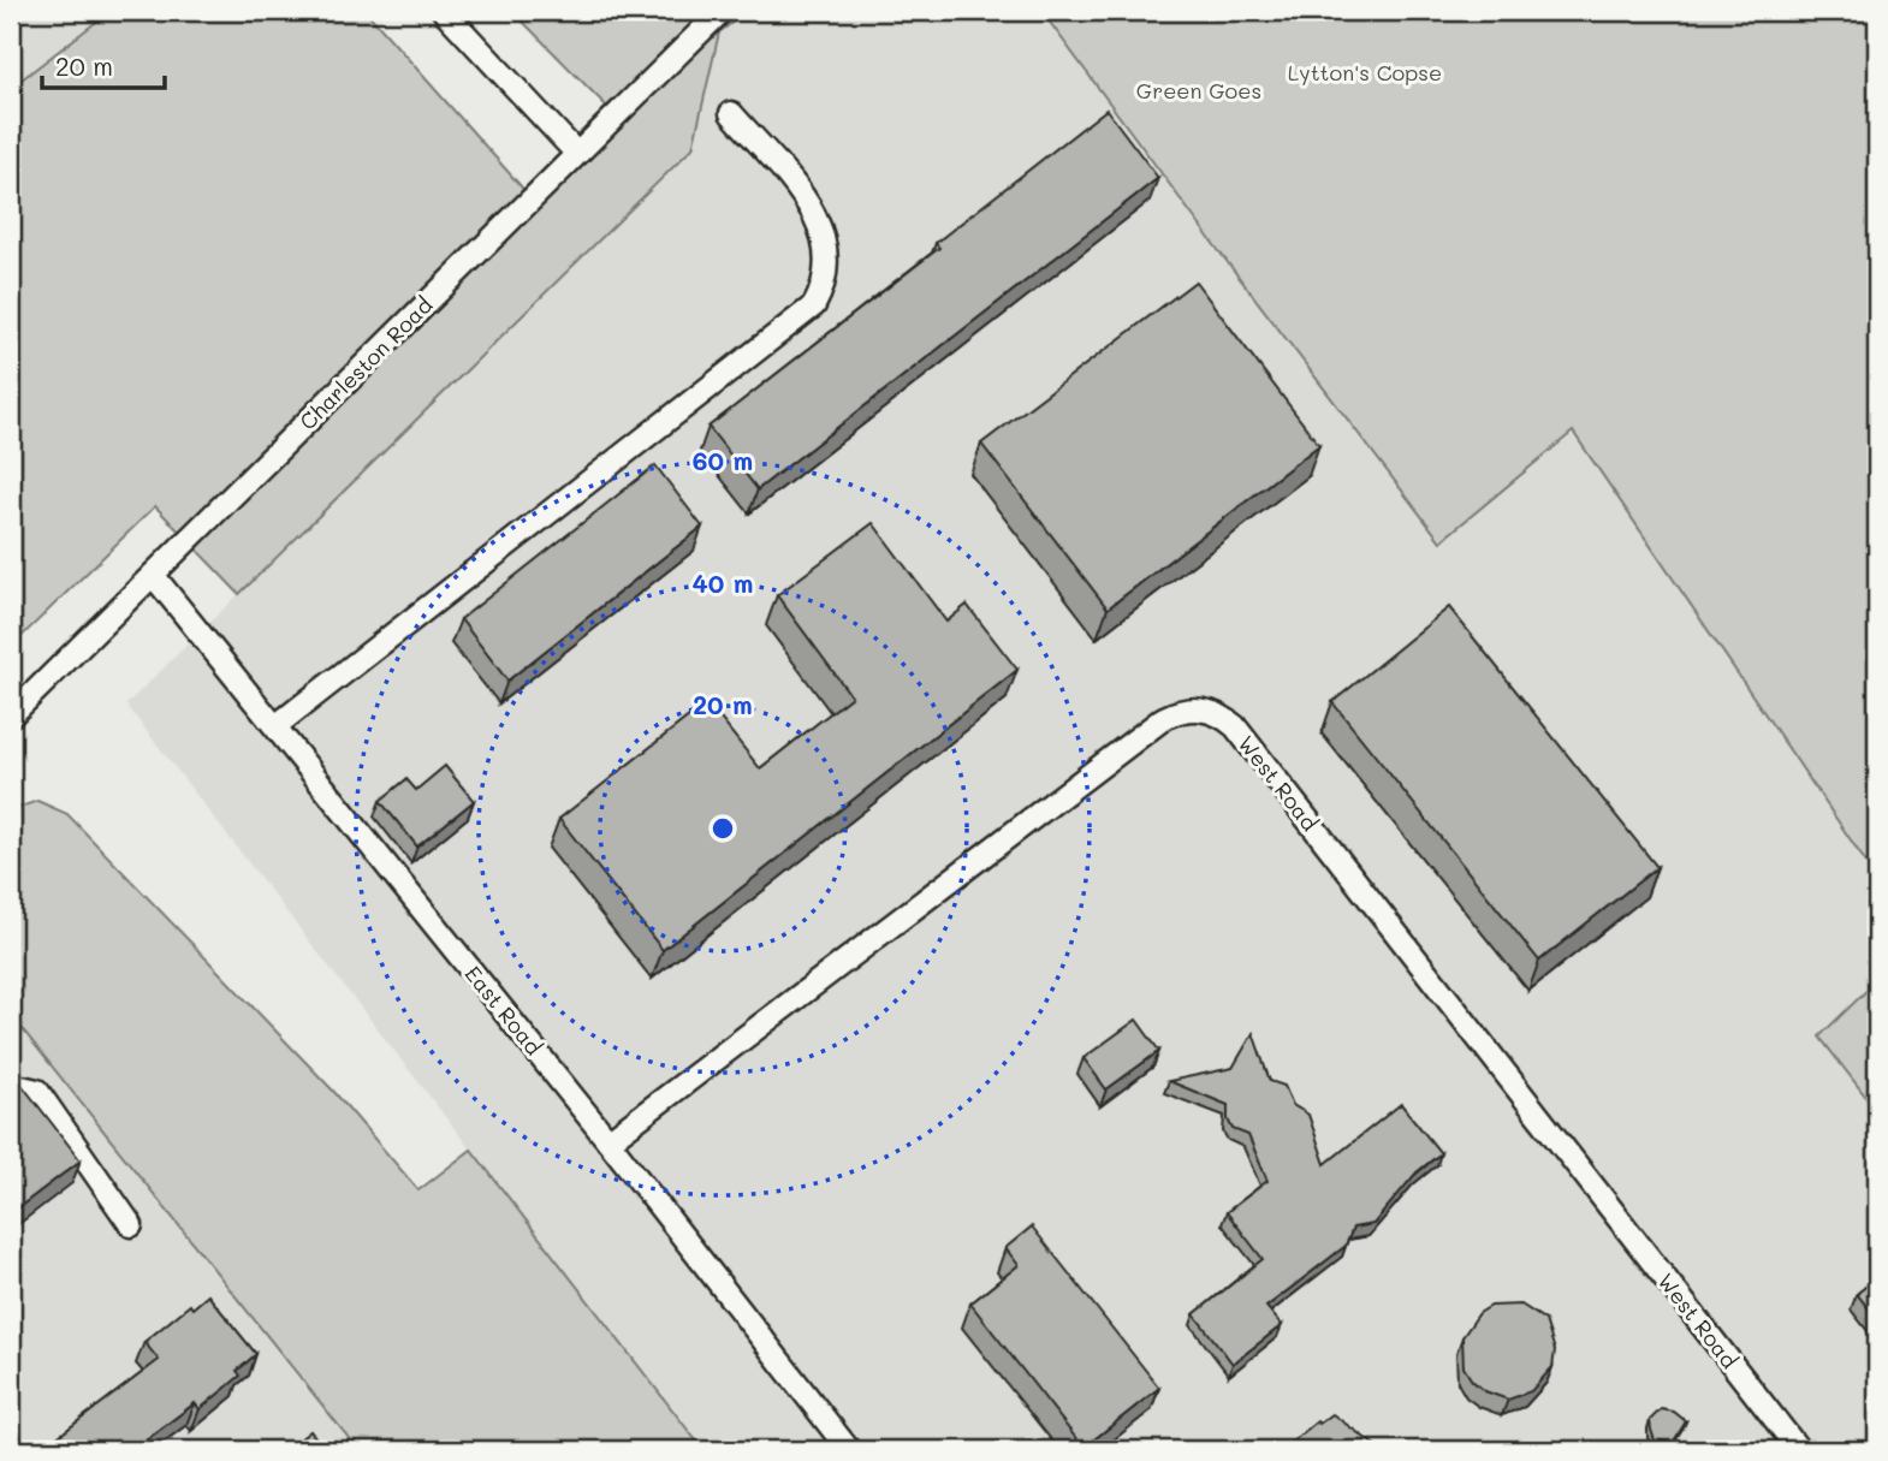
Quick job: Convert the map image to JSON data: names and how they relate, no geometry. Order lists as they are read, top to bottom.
{
  "streets": {
    "lane": ["Charleston Road", "West Road", "East Road"]
  },
  "crossings": [
    ["Charleston Road", "East Road"],
    ["West Road", "East Road"]
  ],
  "parks": ["Lytton's Copse", "Green Goes"],
  "scale_bar": "20 m",
  "rings": ["60 m", "40 m", "20 m"]
}
